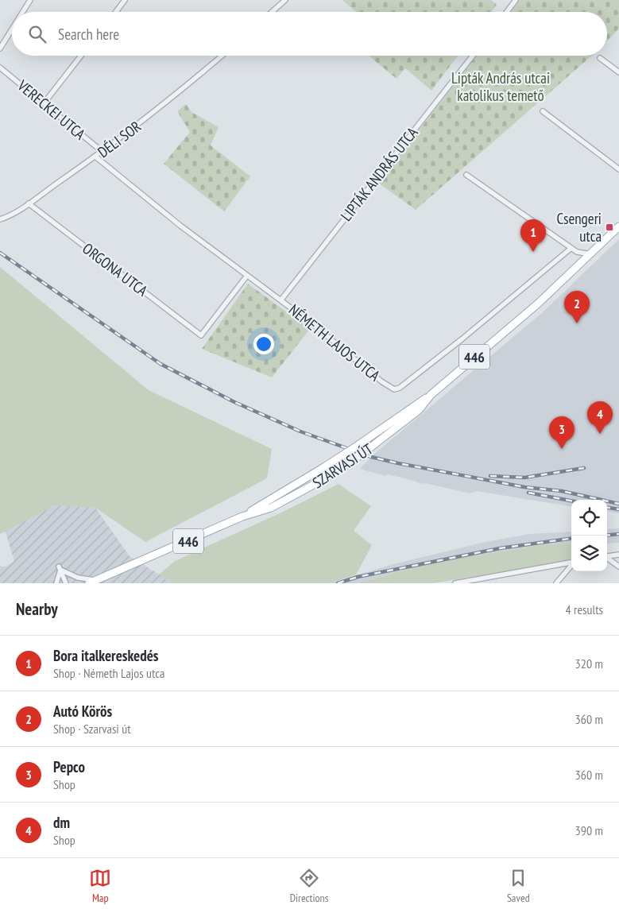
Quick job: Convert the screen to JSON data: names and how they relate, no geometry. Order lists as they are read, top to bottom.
{
  "streets": {
    "main road": ["446", "SZARVASI ÚT"],
    "street": [
      "VERECKEI UTCA",
      "DÉLI SOR",
      "LIPTÁK ANDRÁS UTCA",
      "ORGONA UTCA",
      "NÉMETH LAJOS UTCA"
    ]
  },
  "crossings": [
    ["VERECKEI UTCA", "DÉLI SOR"],
    ["DÉLI SOR", "ORGONA UTCA"],
    ["DÉLI SOR", "NÉMETH LAJOS UTCA"],
    ["LIPTÁK ANDRÁS UTCA", "NÉMETH LAJOS UTCA"],
    ["ORGONA UTCA", "NÉMETH LAJOS UTCA"]
  ],
  "parks": ["Lipták András utcai katolikus temető"],
  "places": {
    "transit": ["Csengeri utca"]
  },
  "page": {
    "search": "Search here",
    "pins": [
      "1",
      "2",
      "4",
      "3"
    ],
    "heading": ["Nearby", "4 results"],
    "list": [
      {
        "mark": "1",
        "name": "Bora italkereskedés",
        "note": "Shop · Németh Lajos utca",
        "value": "320 m"
      },
      {
        "mark": "2",
        "name": "Autó Körös",
        "note": "Shop · Szarvasi út",
        "value": "360 m"
      },
      {
        "mark": "3",
        "name": "Pepco",
        "note": "Shop",
        "value": "360 m"
      },
      {
        "mark": "4",
        "name": "dm",
        "note": "Shop",
        "value": "390 m"
      }
    ],
    "nav": ["Map", "Directions", "Saved"]
  }
}
